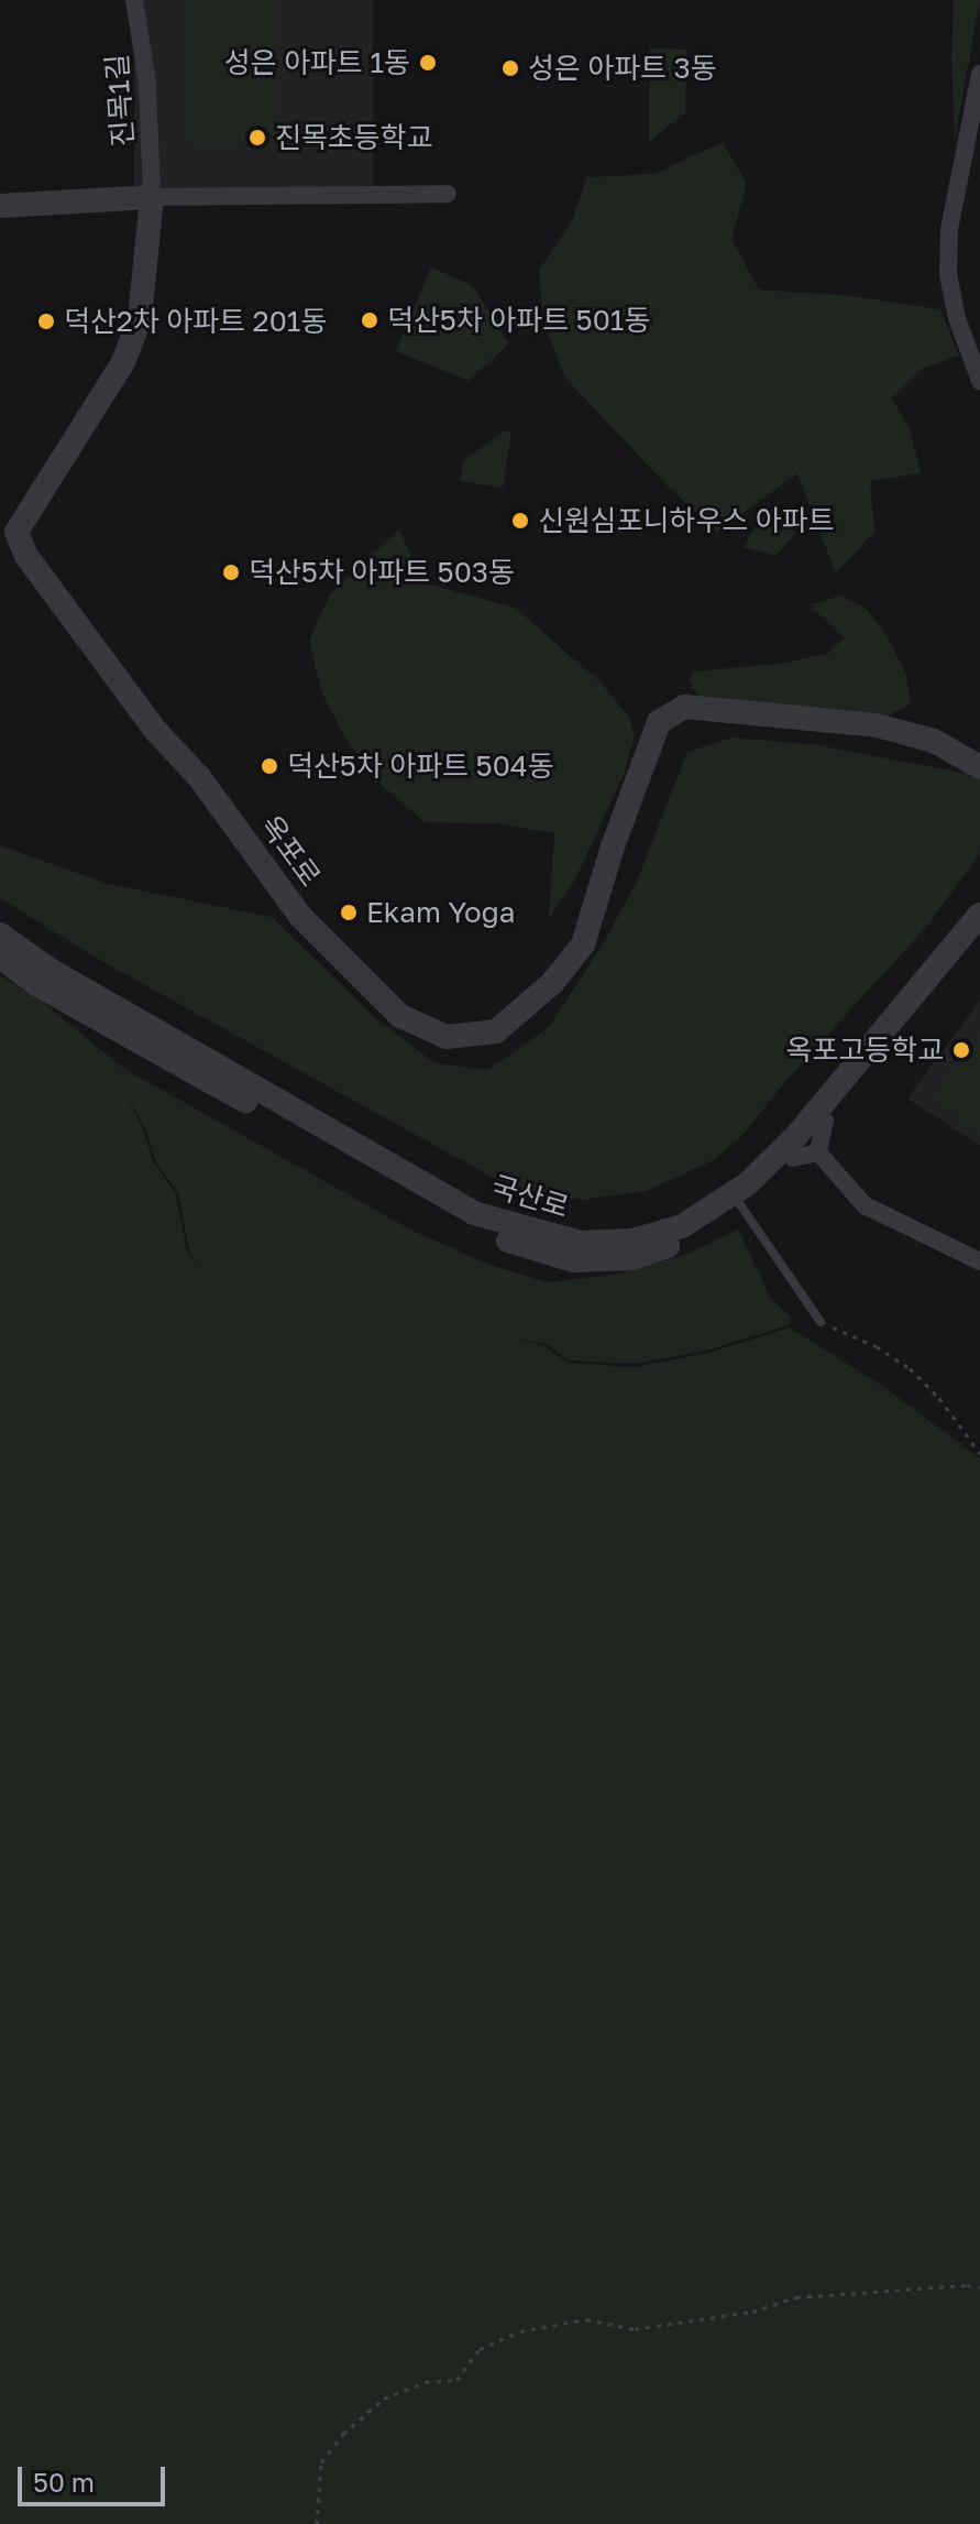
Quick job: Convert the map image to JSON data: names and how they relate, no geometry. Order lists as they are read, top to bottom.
{
  "streets": {
    "street": ["진목1길", "옥포로", "국산로"]
  },
  "crossings": [
    ["진목1길", "옥포로"]
  ],
  "places": [
    "성은 아파트 1동",
    "성은 아파트 3동",
    "진목초등학교",
    "덕산5차 아파트 501동",
    "덕산2차 아파트 201동",
    "신원심포니하우스 아파트",
    "덕산5차 아파트 503동",
    "덕산5차 아파트 504동",
    "Ekam Yoga",
    "옥포고등학교"
  ],
  "scale_bar": "50 m"
}
